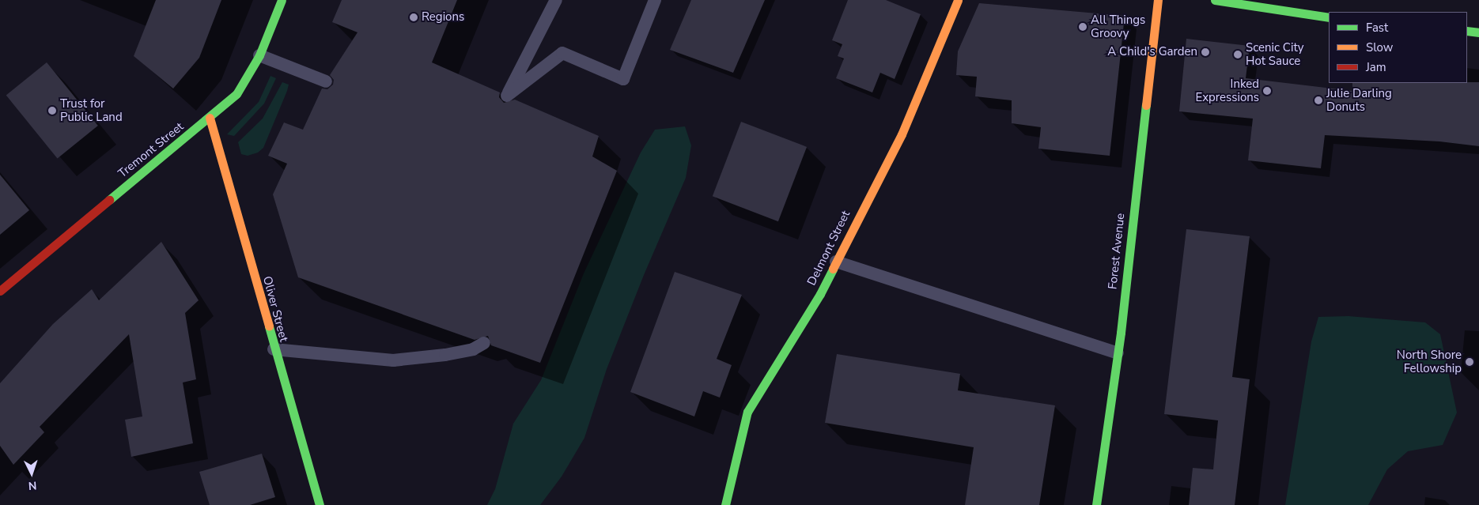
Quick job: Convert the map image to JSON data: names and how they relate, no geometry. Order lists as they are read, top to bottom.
{
  "streets": {
    "street": [
      "Tremont Street",
      "Delmont Street",
      "Forest Avenue",
      "Oliver Street"
    ]
  },
  "crossings": [
    ["Tremont Street", "Oliver Street"]
  ],
  "places": [
    "Regions",
    "All Things Groovy",
    "A Child's Garden",
    "Scenic City Hot Sauce",
    "Inked Expressions",
    "Julie Darling Donuts",
    "Trust for Public Land",
    "North Shore Fellowship"
  ],
  "legend": ["Fast", "Slow", "Jam"],
  "north": "bottom"
}
